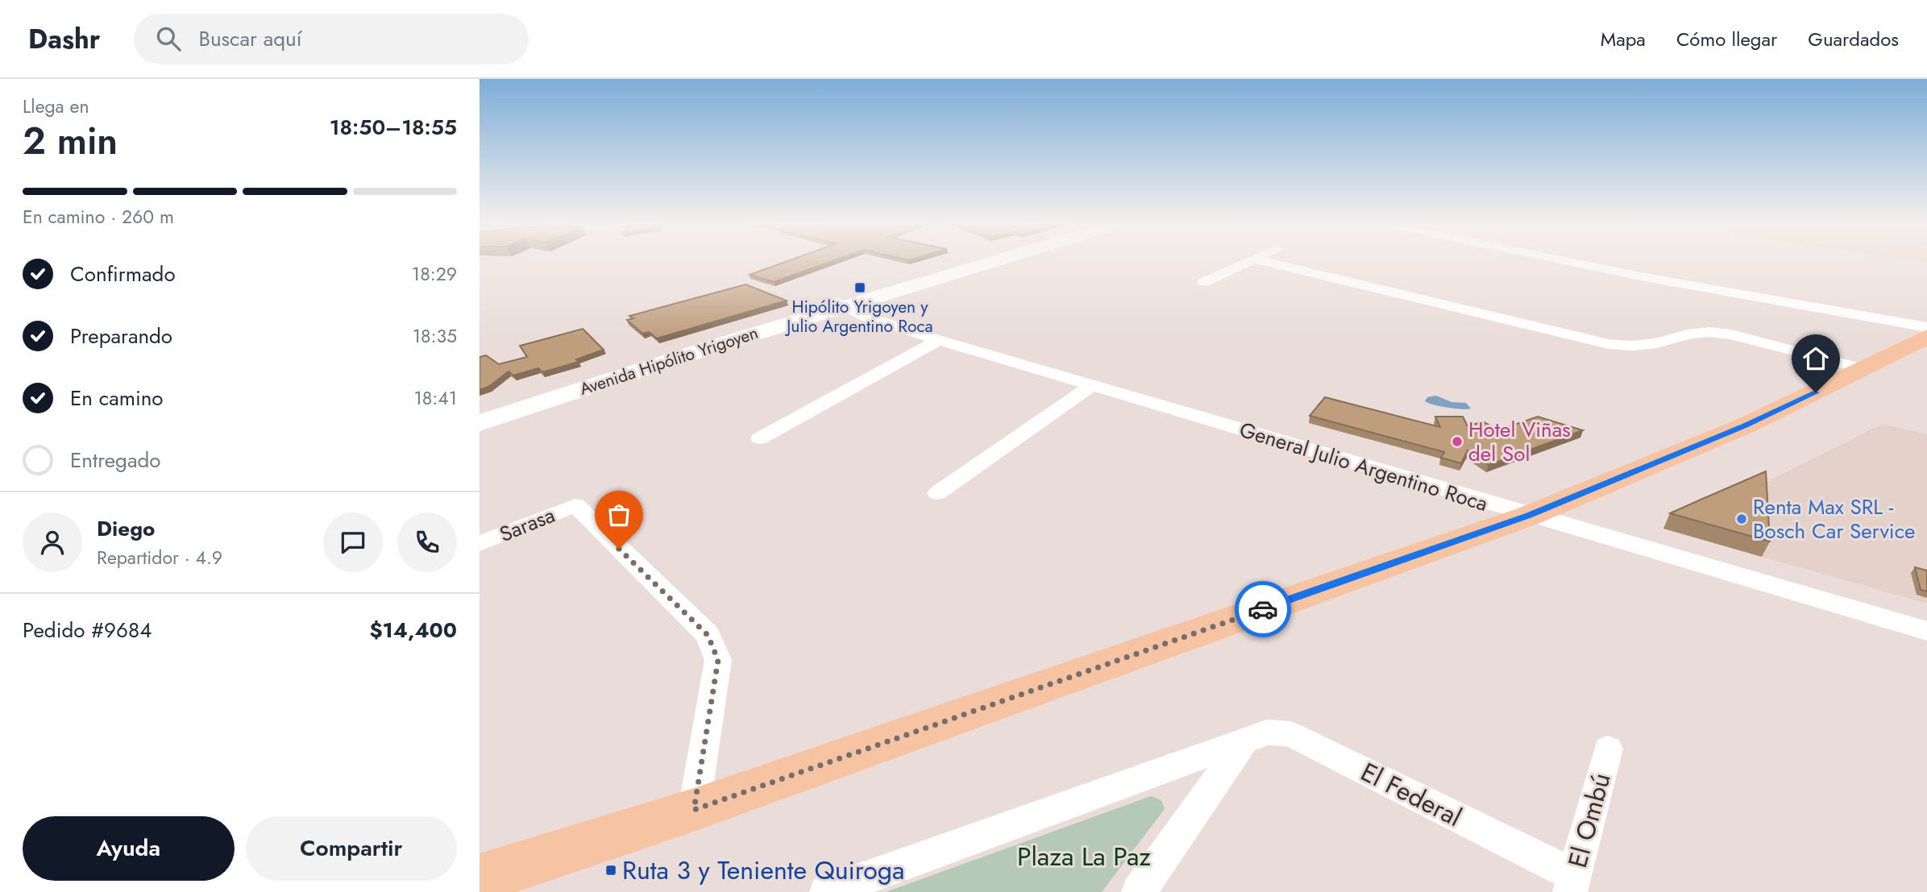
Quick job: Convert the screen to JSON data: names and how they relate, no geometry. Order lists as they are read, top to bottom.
{
  "streets": {
    "main road": ["Avenida Hipólito Yrigoyen"],
    "street": [
      "General Julio Argentino Roca",
      "Sarasa",
      "El Federal",
      "El Ombú"
    ]
  },
  "crossings": [
    ["Avenida Hipólito Yrigoyen", "General Julio Argentino Roca"],
    ["El Federal", "El Ombú"]
  ],
  "parks": ["Plaza La Paz"],
  "places": {
    "transit": ["Hipólito Yrigoyen y Julio Argentino Roca", "Ruta 3 y Teniente Quiroga"],
    "other": ["Hotel Viñas del Sol", "Renta Max SRL - Bosch Car Service"]
  },
  "page": {
    "header": "Dashr",
    "search": "Buscar aquí",
    "nav": ["Mapa", "Cómo llegar", "Guardados"],
    "heading": ["2 min", "Llega en", "18:50–18:55"],
    "panel": [
      "Diego",
      "Repartidor · 4.9",
      "Pedido #9684",
      "$14,400"
    ],
    "bar": "En camino · 260 m",
    "list": [
      ["Confirmado", "18:29"],
      ["Preparando", "18:35"],
      ["En camino", "18:41"],
      "Entregado"
    ],
    "buttons": ["Ayuda", "Compartir"]
  }
}
